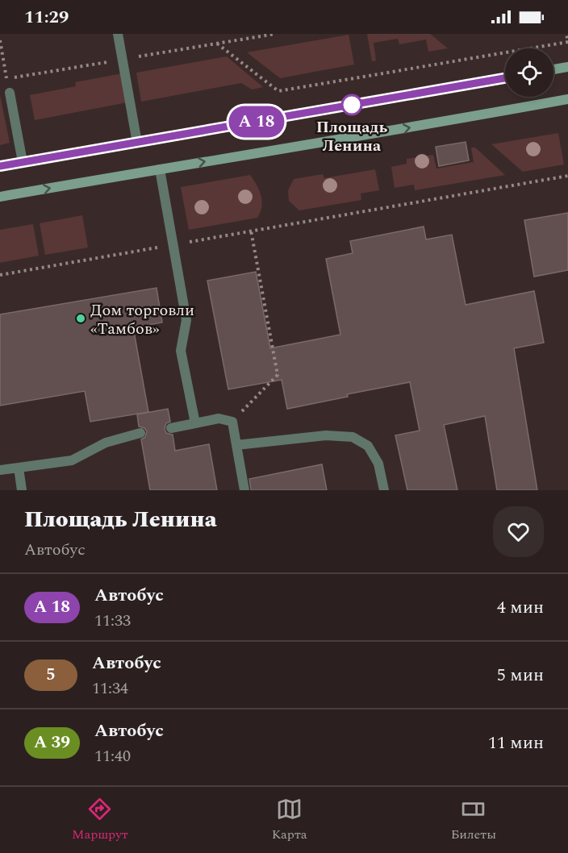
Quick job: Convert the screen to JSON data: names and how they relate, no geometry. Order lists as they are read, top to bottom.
{
  "places": ["Площадь Ленина", "Дом торговли «Тамбов»"],
  "page": {
    "status": "11:29",
    "on_map": "А 18",
    "heading": ["Площадь Ленина", "Автобус"],
    "list": [
      {
        "mark": "А 18",
        "name": "Автобус",
        "note": "11:33",
        "value": "4 мин"
      },
      {
        "mark": "5",
        "name": "Автобус",
        "note": "11:34",
        "value": "5 мин"
      },
      {
        "mark": "А 39",
        "name": "Автобус",
        "note": "11:40",
        "value": "11 мин"
      }
    ],
    "tabs": ["Маршрут", "Карта", "Билеты"]
  }
}
